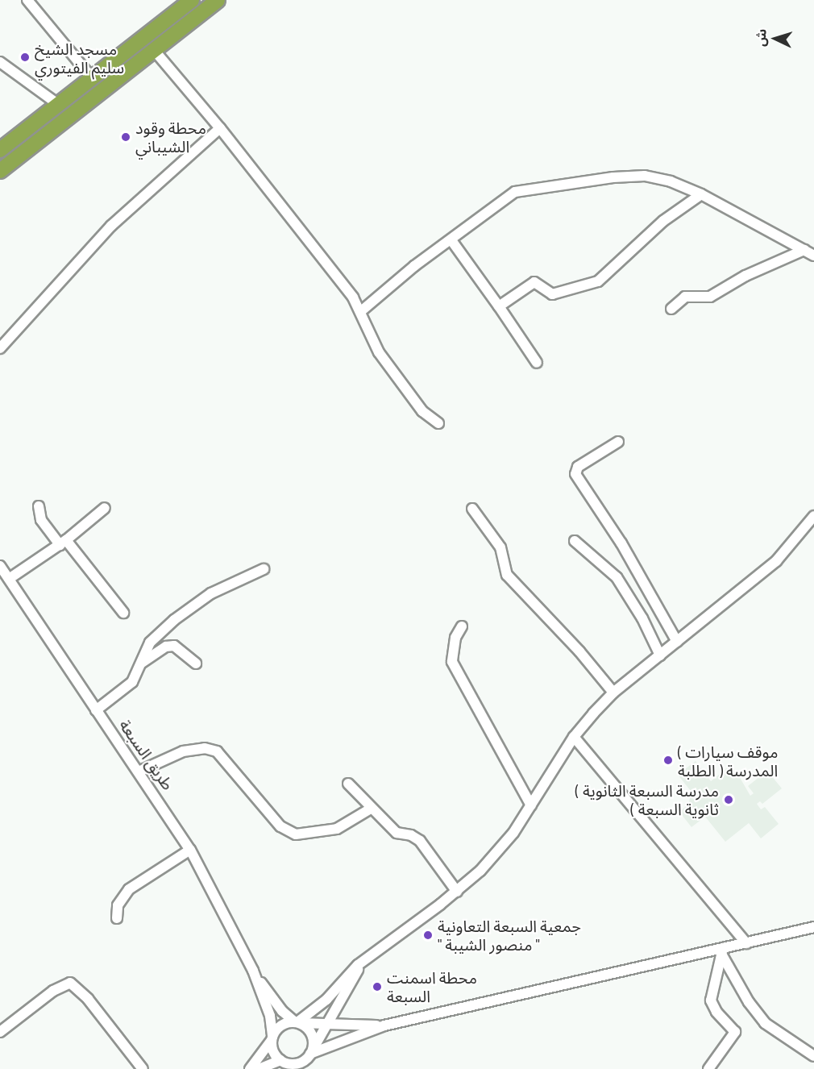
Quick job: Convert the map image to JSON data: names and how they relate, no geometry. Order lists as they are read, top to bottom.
{
  "streets": {
    "street": ["طريق السبعة"]
  },
  "places": [
    "مسجد الشيخ سليم الفيتوري",
    "محطة وقود الشيباني",
    "( موقف سيارات المدرسة ( الطلبة",
    "( مدرسة السبعة الثانوية ( ثانوية السبعة",
    "جمعية السبعة التعاونية \" منصور الشيبة \"",
    "محطة اسمنت السبعة"
  ],
  "north": "left"
}
